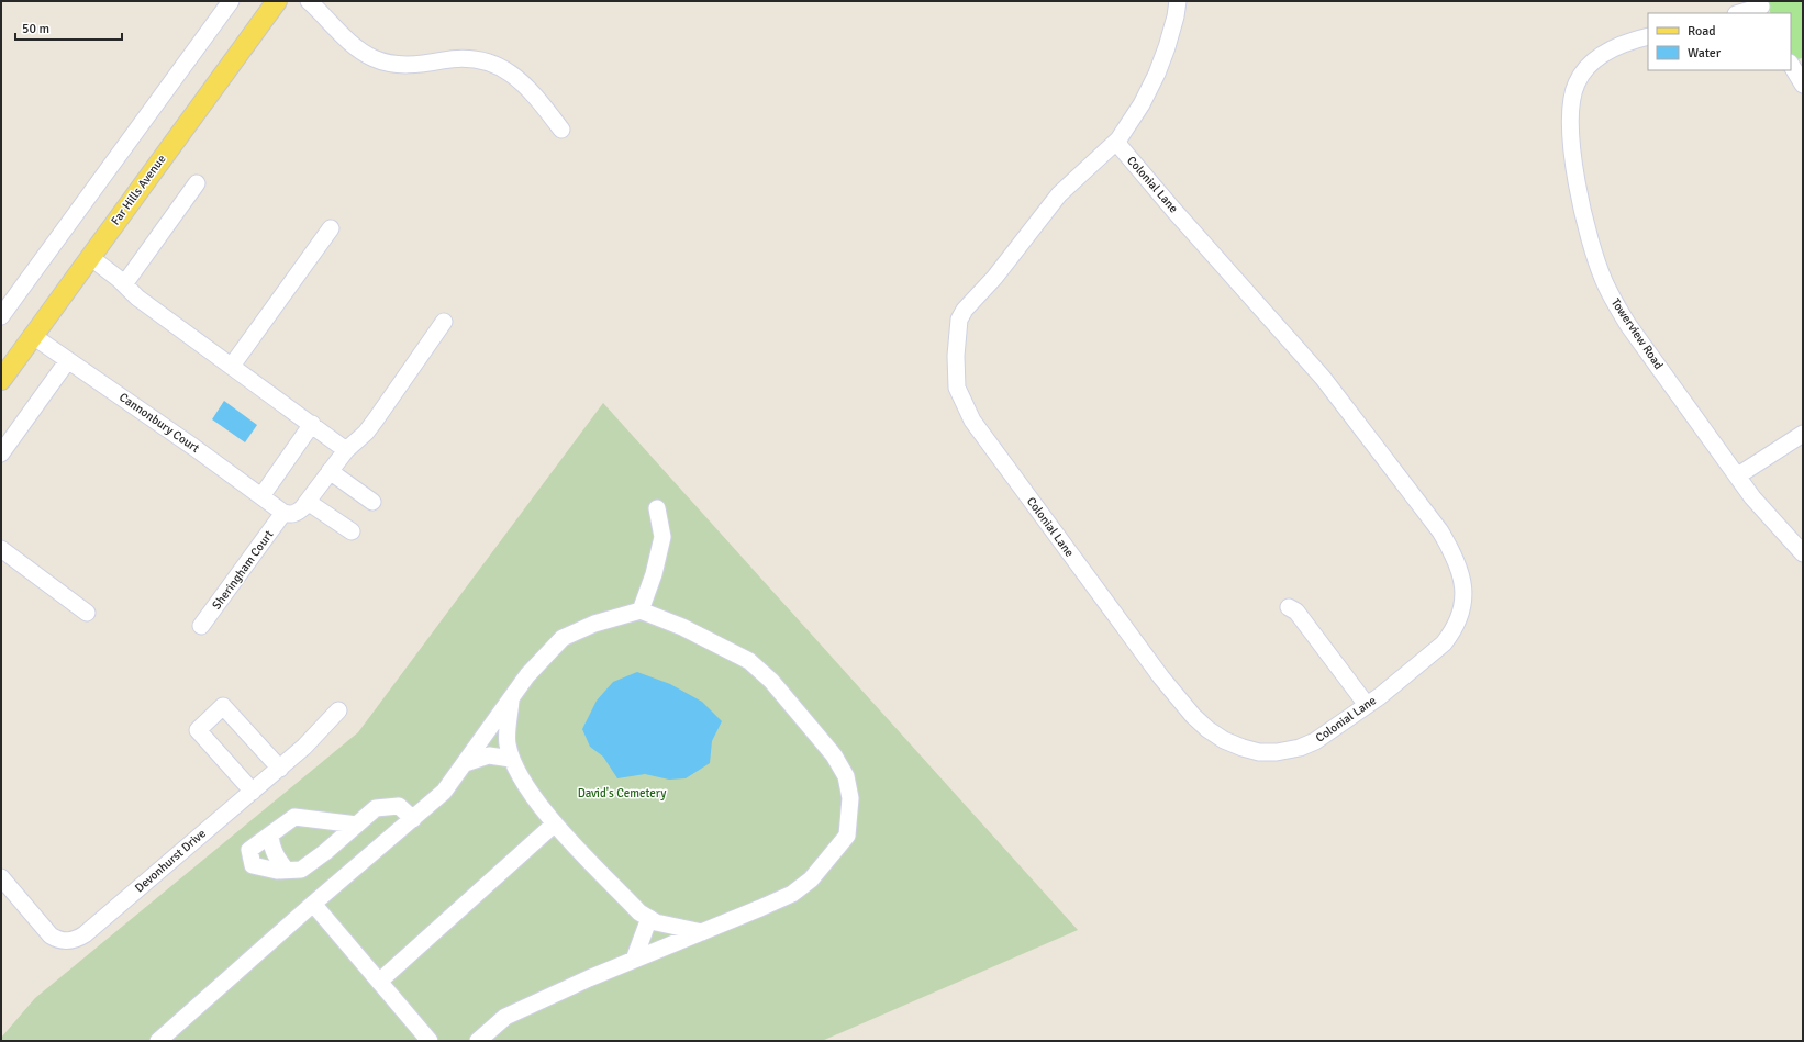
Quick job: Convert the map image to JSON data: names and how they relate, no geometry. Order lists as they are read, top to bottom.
{
  "streets": {
    "main road": ["Far Hills Avenue"],
    "street": [
      "Colonial Lane",
      "Towerview Road",
      "Cannonbury Court",
      "Sheringham Court",
      "Devonhurst Drive"
    ]
  },
  "crossings": [
    ["Far Hills Avenue", "Cannonbury Court"],
    ["Cannonbury Court", "Sheringham Court"]
  ],
  "parks": ["David's Cemetery"],
  "legend": ["Road", "Water"],
  "scale_bar": "50 m"
}
